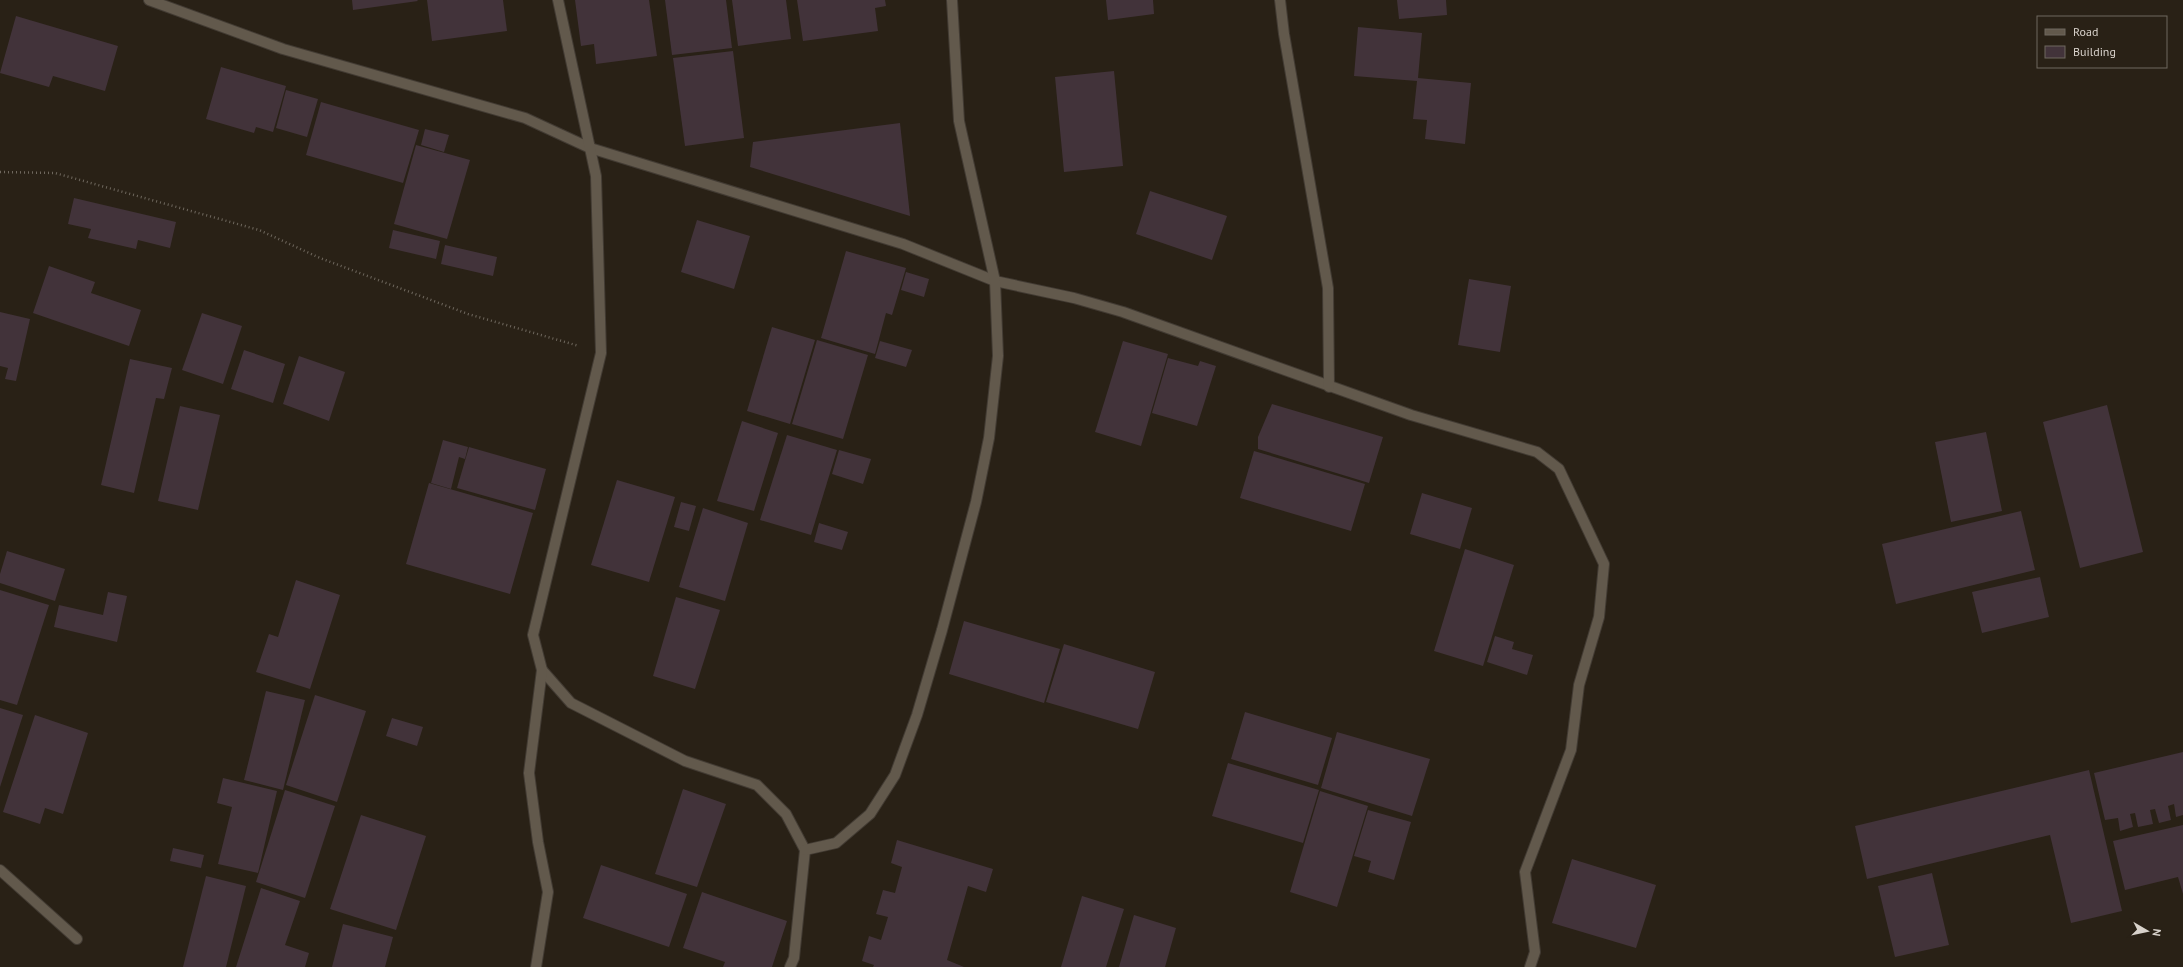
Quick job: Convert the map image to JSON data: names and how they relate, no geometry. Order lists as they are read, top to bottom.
{
  "legend": ["Road", "Building"],
  "north": "right"
}
